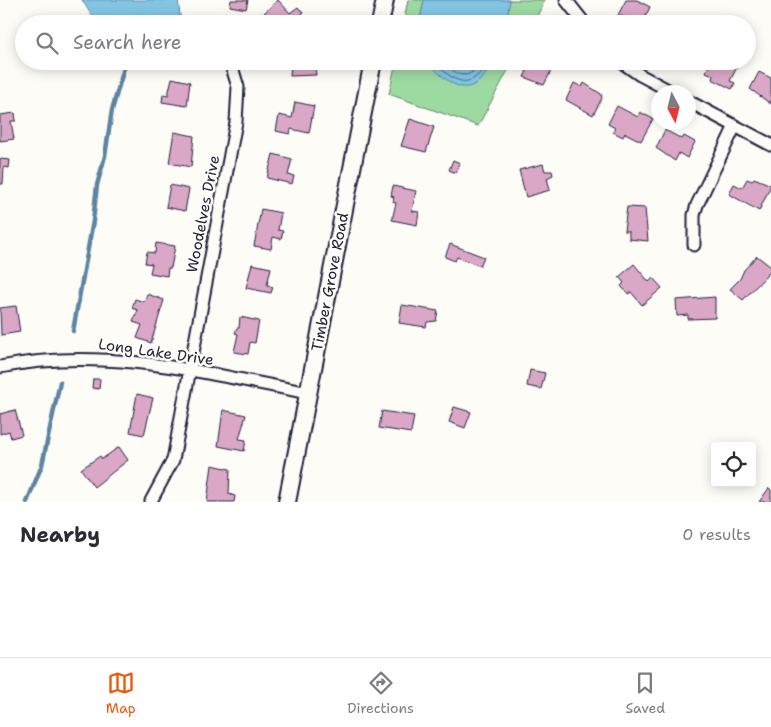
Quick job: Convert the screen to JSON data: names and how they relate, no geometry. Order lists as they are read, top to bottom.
{
  "streets": {
    "street": ["Woodelves Drive", "Timber Grove Road", "Long Lake Drive"]
  },
  "crossings": [
    ["Woodelves Drive", "Long Lake Drive"],
    ["Timber Grove Road", "Long Lake Drive"]
  ],
  "north": "bottom",
  "page": {
    "search": "Search here",
    "heading": ["Nearby", "0 results"],
    "nav": ["Map", "Directions", "Saved"]
  }
}
